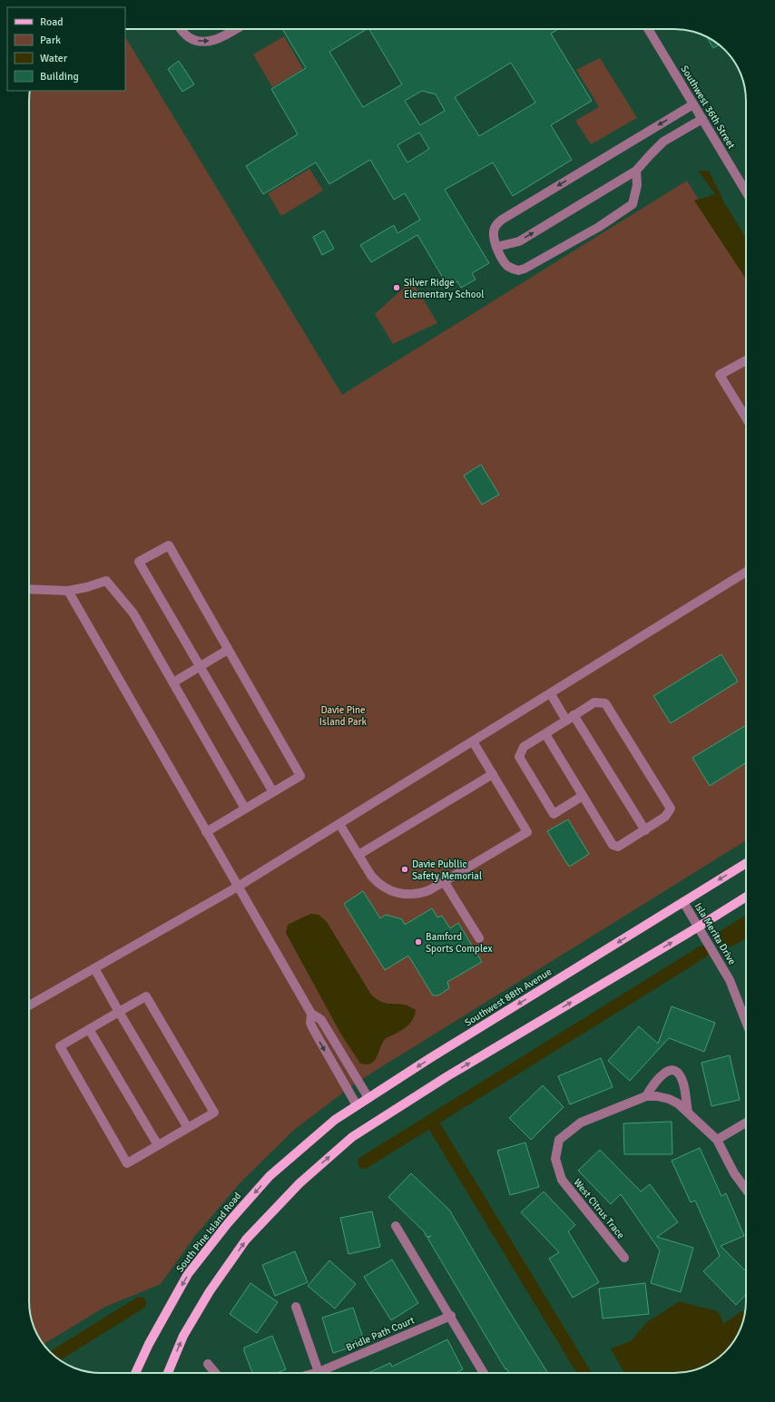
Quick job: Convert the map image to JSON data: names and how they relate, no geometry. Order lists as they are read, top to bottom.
{
  "streets": {
    "main road": ["Southwest 88th Avenue", "South Pine Island Road"],
    "street": [
      "Southwest 36th Street",
      "Isla Merita Drive",
      "West Citrus Trace",
      "Bridle Path Court"
    ]
  },
  "crossings": [
    ["Isla Merita Drive", "Southwest 88th Avenue"],
    ["Southwest 88th Avenue", "South Pine Island Road"]
  ],
  "parks": ["Davie Pine Island Park"],
  "places": ["Silver Ridge Elementary School", "Davie Publlic Safety Memorial", "Bamford Sports Complex"],
  "legend": [
    "Road",
    "Park",
    "Water",
    "Building"
  ]
}
